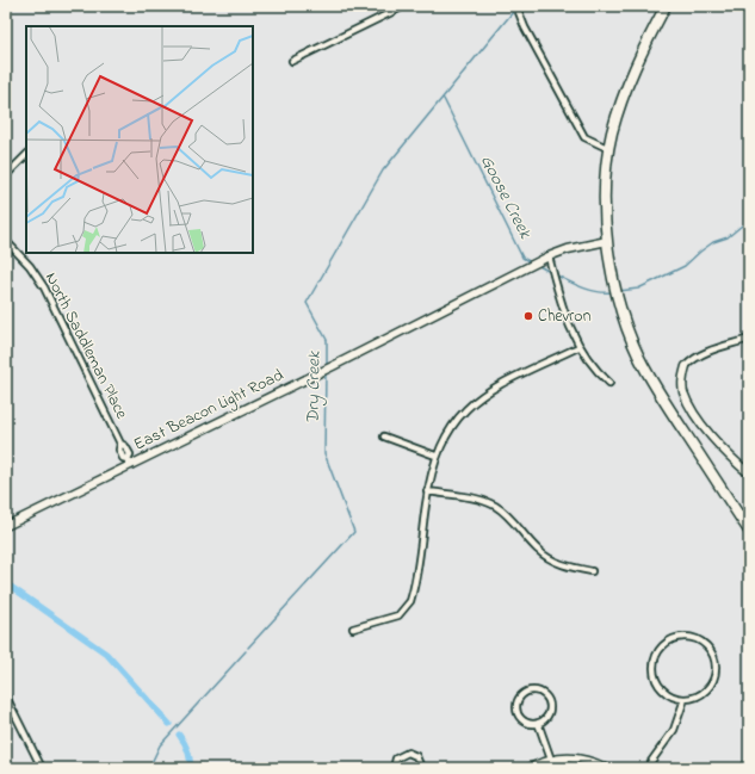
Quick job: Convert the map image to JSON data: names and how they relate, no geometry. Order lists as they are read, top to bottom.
{
  "streets": {
    "main road": ["East Beacon Light Road"],
    "street": ["North Saddleman Place"]
  },
  "crossings": [
    ["North Saddleman Place", "East Beacon Light Road"]
  ],
  "water": ["Goose Creek", "Dry Creek"],
  "places": ["Chevron"]
}
